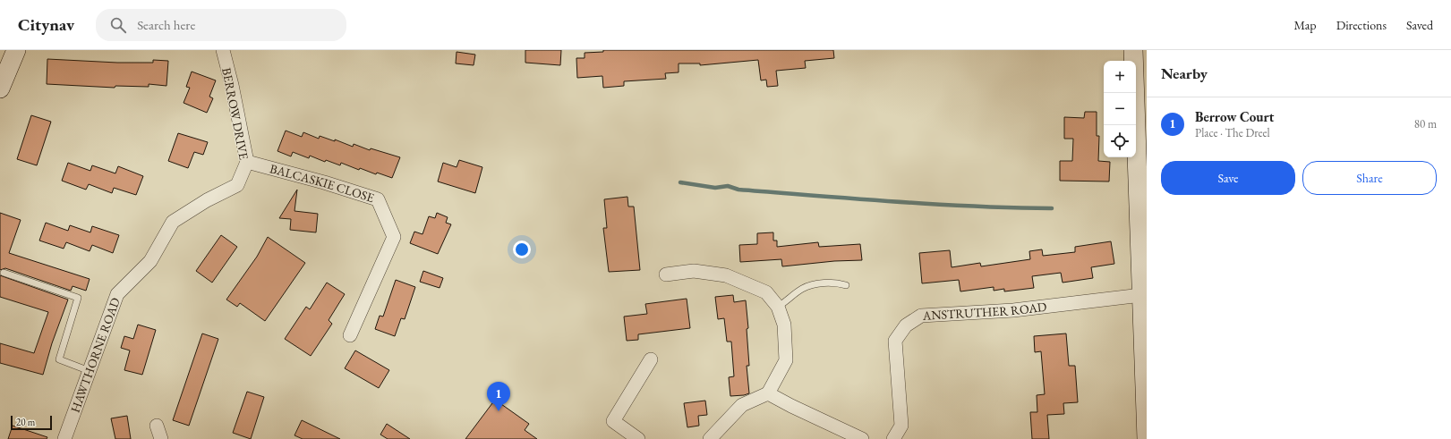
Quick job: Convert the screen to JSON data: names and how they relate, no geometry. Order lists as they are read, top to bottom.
{
  "streets": {
    "street": [
      "BERROW DRIVE",
      "BALCASKIE CLOSE",
      "ANSTRUTHER ROAD",
      "HAWTHORNE ROAD"
    ]
  },
  "crossings": [
    ["BERROW DRIVE", "BALCASKIE CLOSE"],
    ["BERROW DRIVE", "HAWTHORNE ROAD"]
  ],
  "scale_bar": "20 m",
  "page": {
    "header": "Citynav",
    "search": "Search here",
    "nav": ["Map", "Directions", "Saved"],
    "heading": "Nearby",
    "map_buttons": ["+", "−"],
    "list": [
      {
        "mark": "1",
        "name": "Berrow Court",
        "note": "Place · The Dreel",
        "value": "80 m"
      }
    ],
    "buttons": ["Save", "Share"],
    "pins": "1",
    "scale": "20 m"
  }
}
